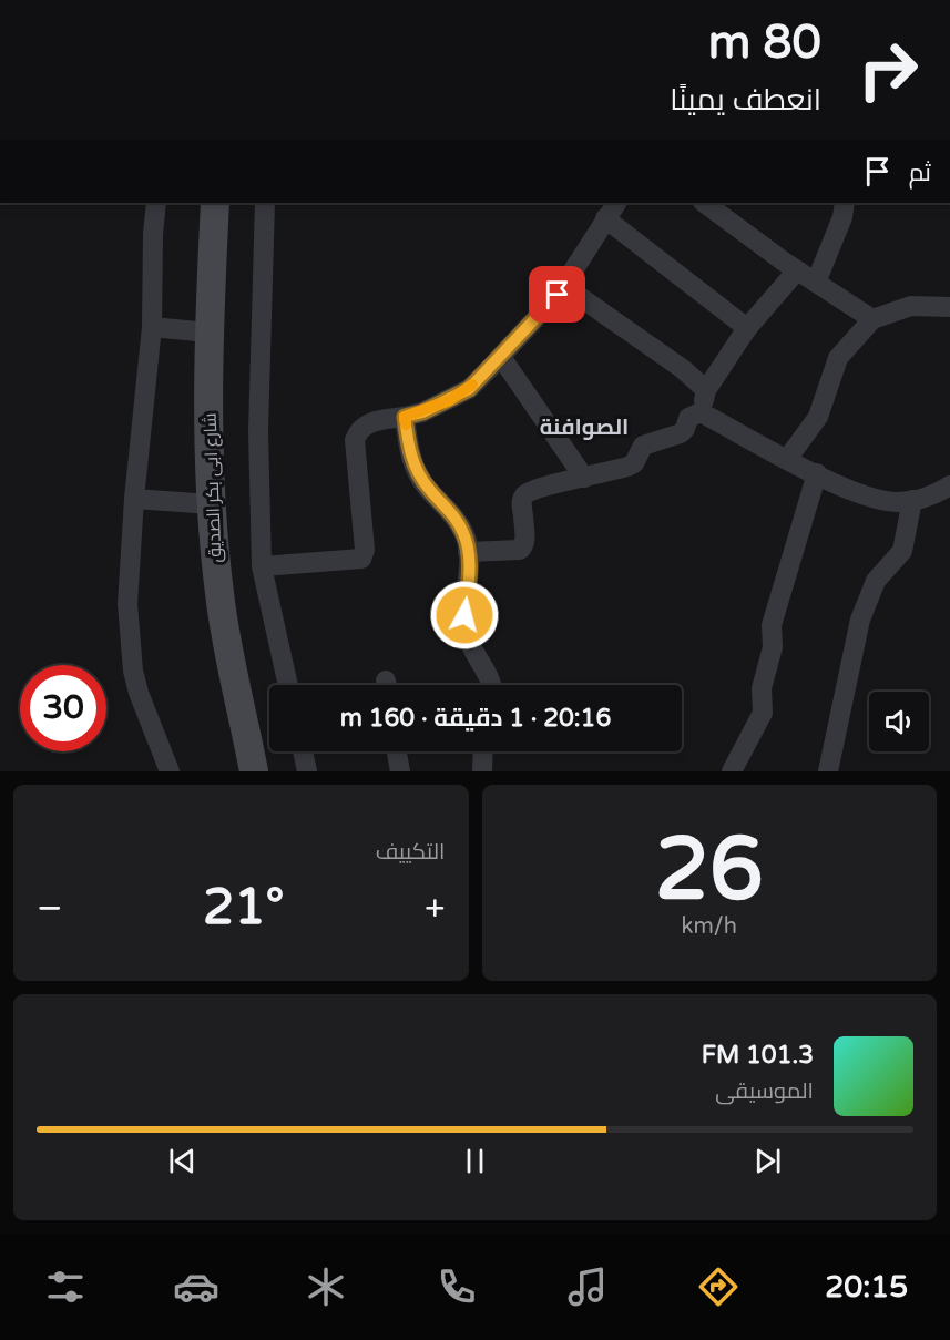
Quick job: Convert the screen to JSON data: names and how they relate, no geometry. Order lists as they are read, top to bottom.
{
  "streets": {
    "main road": ["شارع ابى بكر الصديق"]
  },
  "districts": ["الصوافنة"],
  "page": {
    "turn": ["80 m", "انعطف يمينًا"],
    "then": "ثم",
    "limit": "30",
    "trip": "20:16 · 1 دقيقة · 160 m",
    "tile": [
      ["26", "km/h"],
      "التكييف"
    ],
    "heat": ["−", "21°", "+"],
    "song": ["101.3 FM", "الموسيقى"],
    "tabs": "20:15"
  }
}
